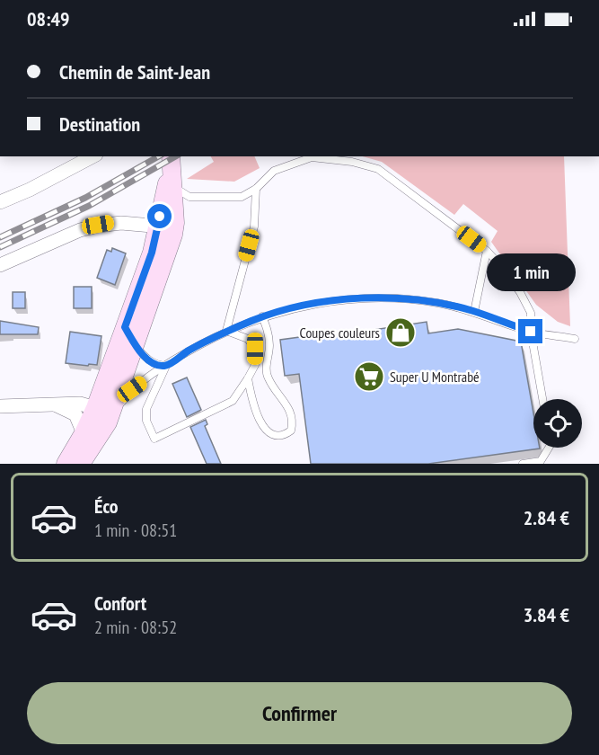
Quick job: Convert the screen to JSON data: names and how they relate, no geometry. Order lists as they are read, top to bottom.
{
  "places": {
    "shop": ["Coupes couleurs"],
    "supermarket": ["Super U Montrabé"]
  },
  "page": {
    "status": "08:49",
    "banner": ["Chemin de Saint-Jean", "Destination"],
    "bubble": "1 min",
    "list": [
      {
        "name": "Éco",
        "note": "1 min · 08:51",
        "value": "2.84 €"
      },
      {
        "name": "Confort",
        "note": "2 min · 08:52",
        "value": "3.84 €"
      }
    ],
    "buttons": "Confirmer"
  }
}
